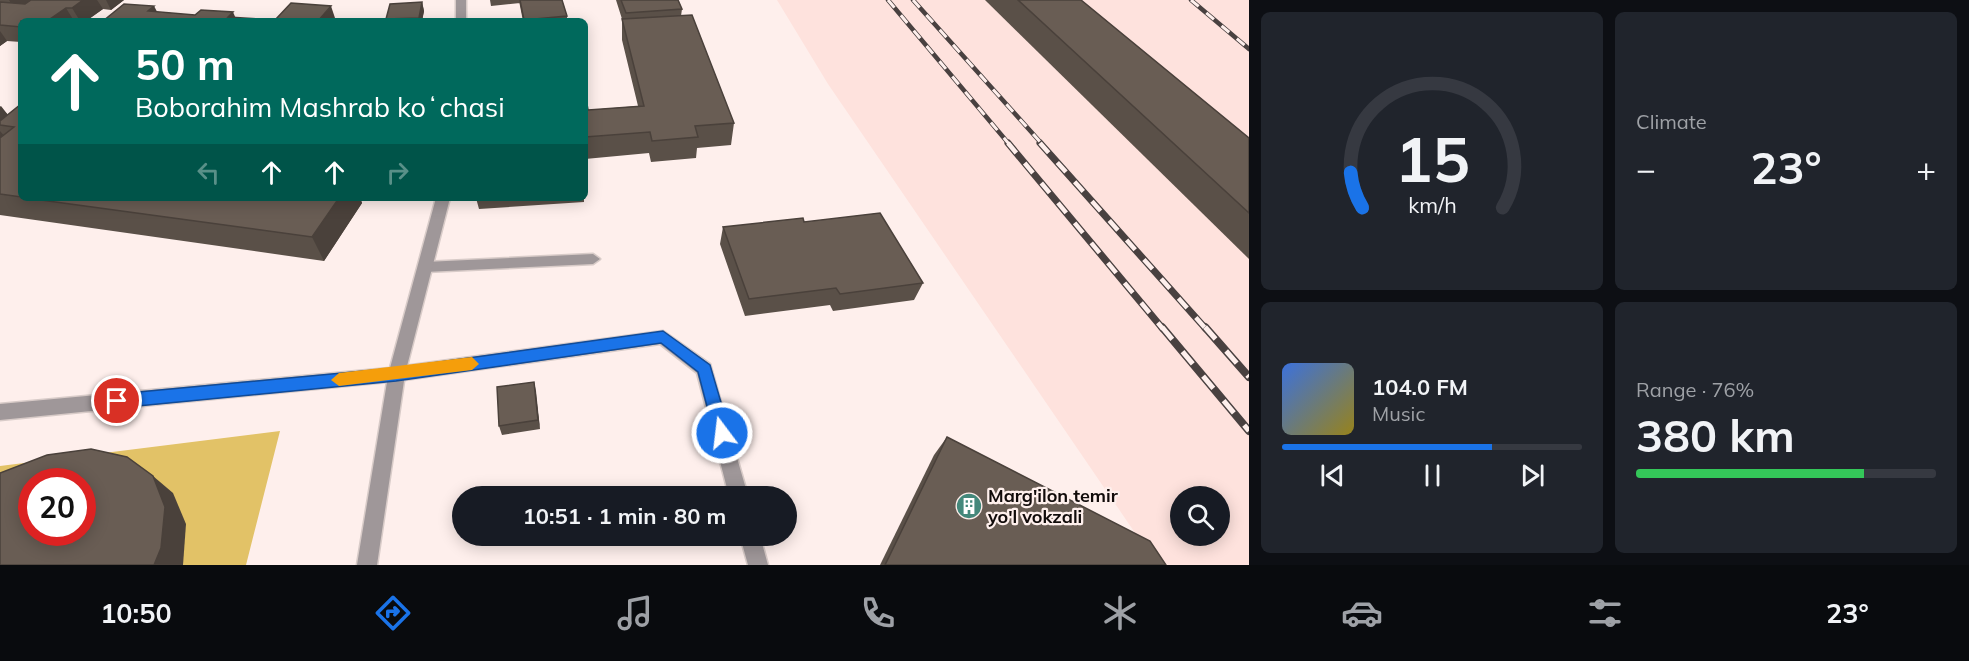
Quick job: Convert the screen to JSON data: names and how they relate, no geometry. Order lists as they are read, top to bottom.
{
  "places": {
    "building": ["Marg'ilon temir yo'l vokzali"]
  },
  "page": {
    "tile": [
      "Climate",
      ["Range · 76%", "380 km"]
    ],
    "turn": ["50 m", "Boborahim Mashrab koʻchasi"],
    "heat": ["−", "23°", "+"],
    "song": ["104.0 FM", "Music"],
    "limit": "20",
    "trip": "10:51 · 1 min · 80 m",
    "tabs": ["10:50", "23°"],
    "gauge": ["15", "km/h"]
  }
}
